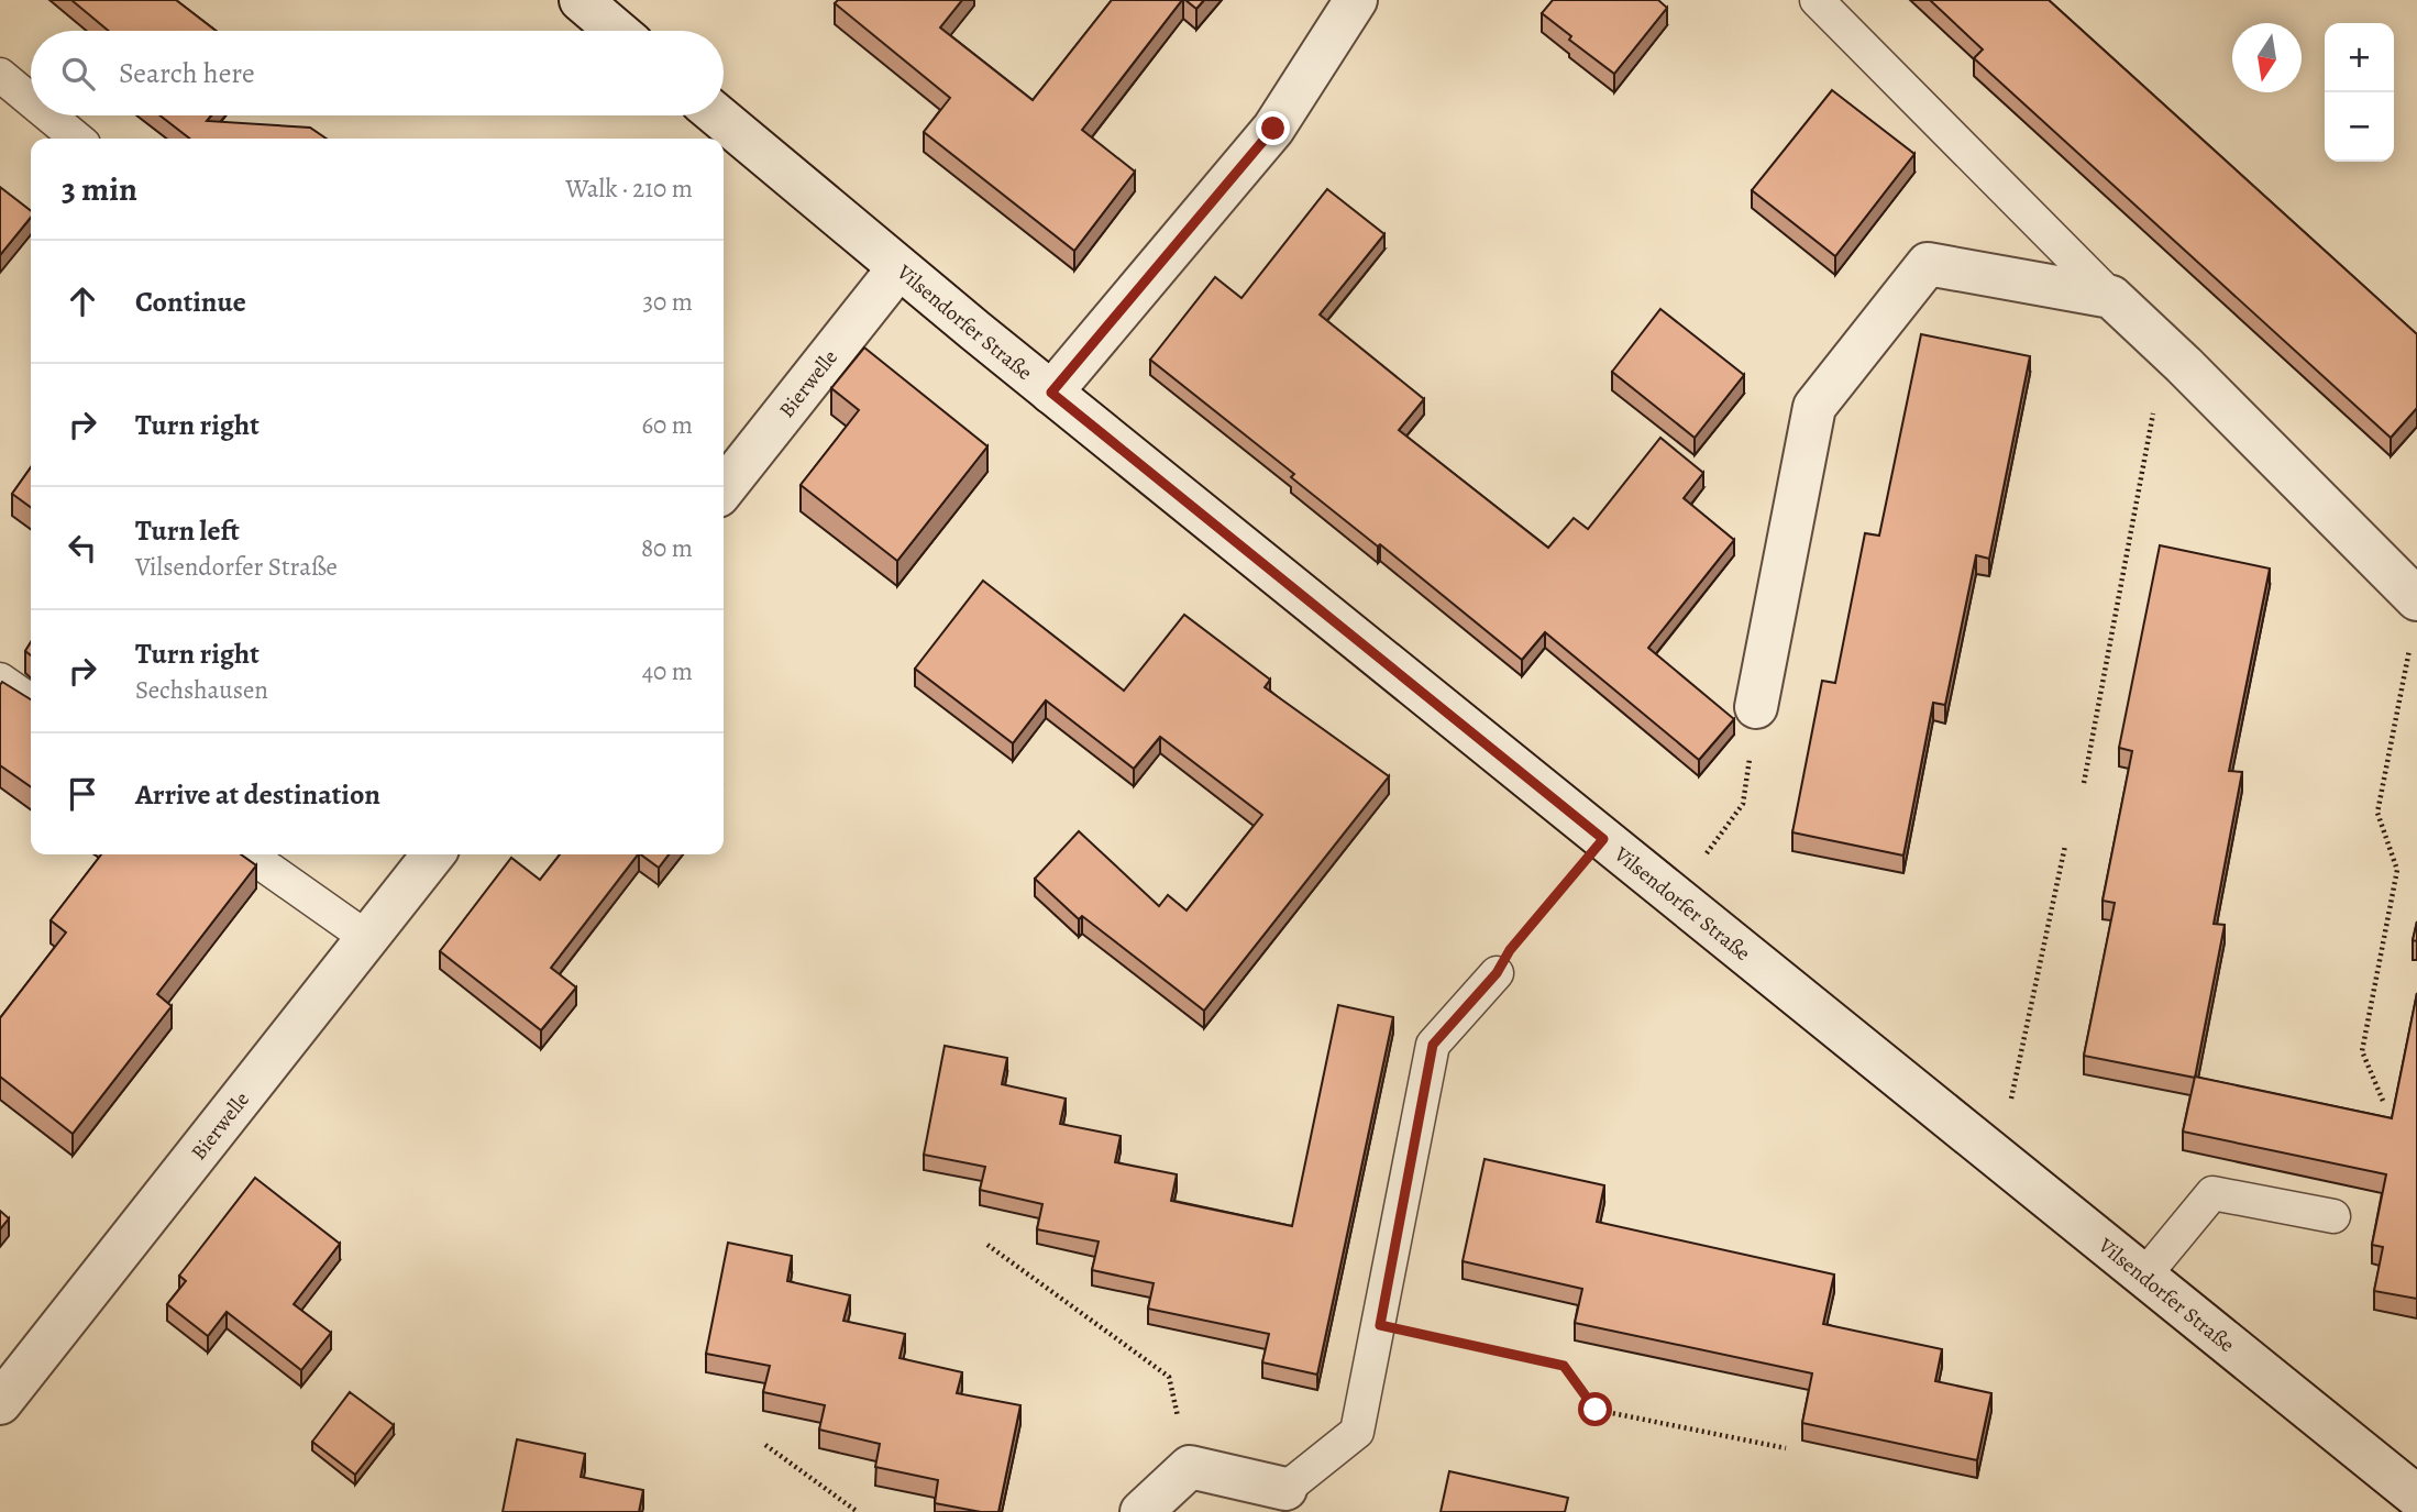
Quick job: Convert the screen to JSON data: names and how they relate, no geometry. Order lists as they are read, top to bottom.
{
  "streets": {
    "street": ["Vilsendorfer Straße", "Bierwelle"]
  },
  "crossings": [
    ["Vilsendorfer Straße", "Bierwelle"]
  ],
  "north": "bottom",
  "page": {
    "map_buttons": ["+", "−"],
    "search": "Search here",
    "heading": ["3 min", "Walk · 210 m"],
    "list": [
      ["Continue", "30 m"],
      ["Turn right", "60 m"],
      ["Turn left", "Vilsendorfer Straße", "80 m"],
      ["Turn right", "Sechshausen", "40 m"],
      "Arrive at destination"
    ]
  }
}
